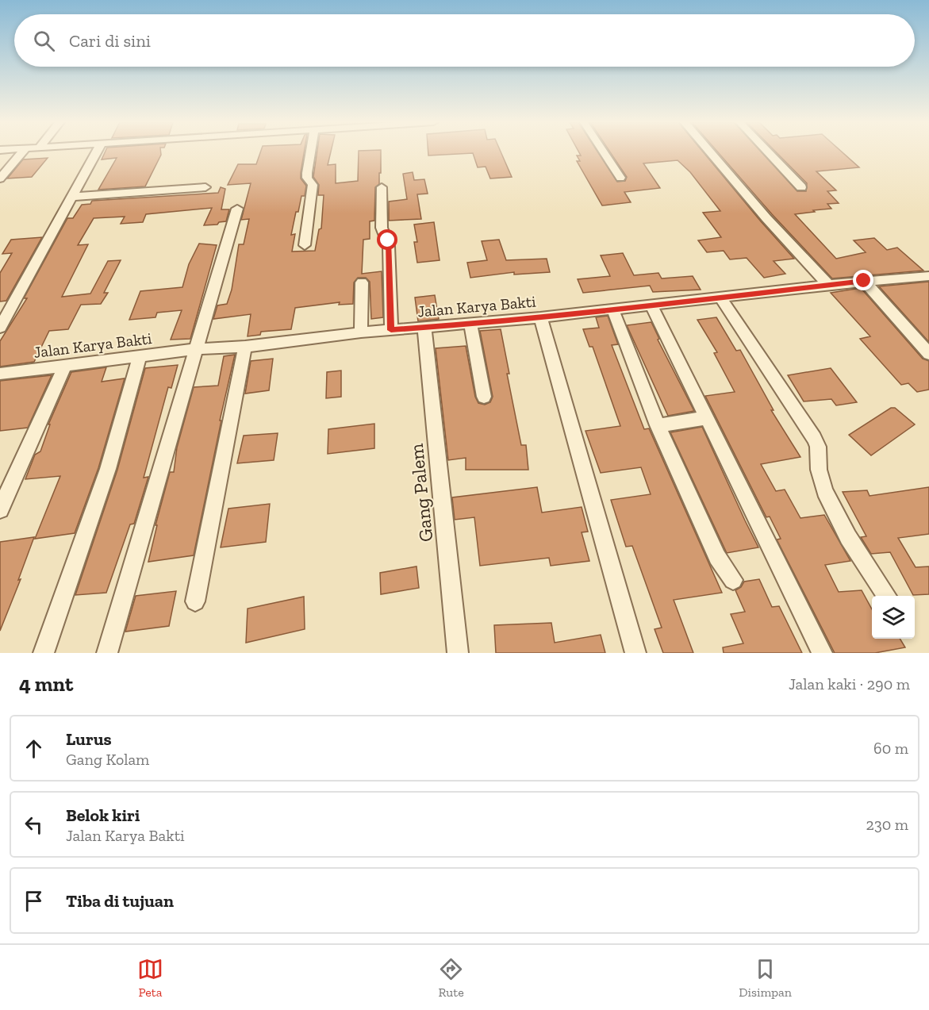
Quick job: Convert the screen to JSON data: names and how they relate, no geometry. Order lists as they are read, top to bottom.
{
  "streets": {
    "street": ["Jalan Karya Bakti", "Gang Palem"]
  },
  "crossings": [
    ["Jalan Karya Bakti", "Gang Palem"]
  ],
  "page": {
    "search": "Cari di sini",
    "heading": ["4 mnt", "Jalan kaki · 290 m"],
    "list": [
      ["Lurus", "Gang Kolam", "60 m"],
      ["Belok kiri", "Jalan Karya Bakti", "230 m"],
      "Tiba di tujuan"
    ],
    "nav": ["Peta", "Rute", "Disimpan"]
  }
}
